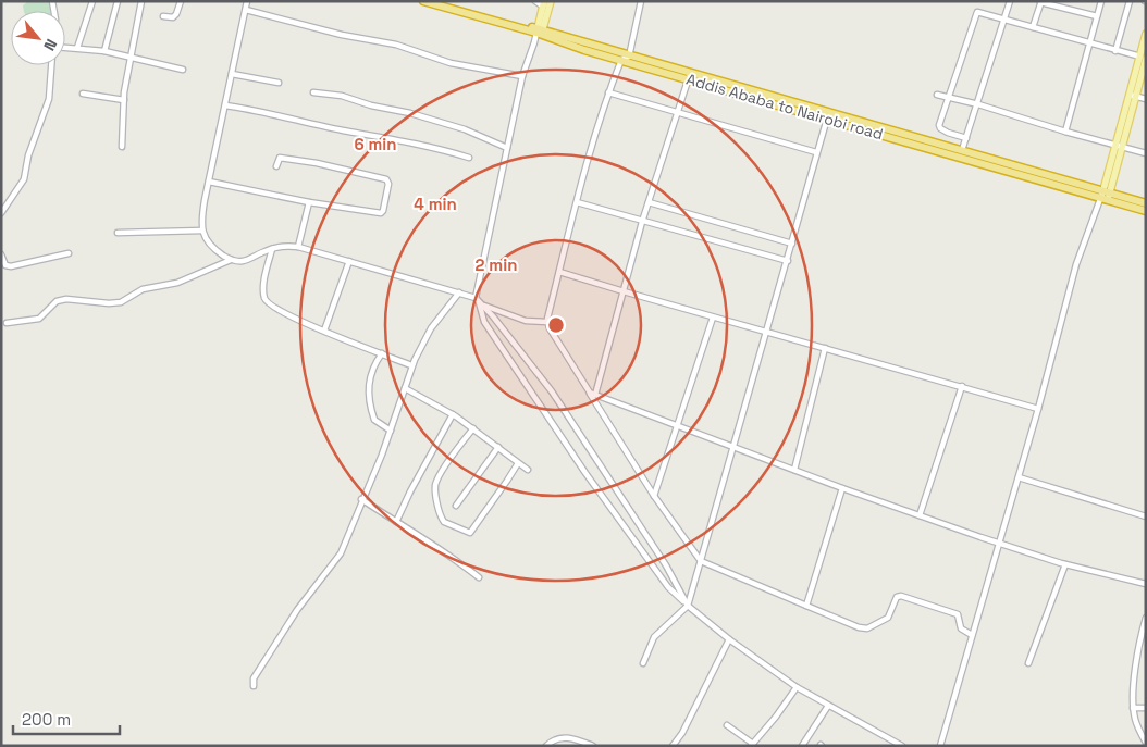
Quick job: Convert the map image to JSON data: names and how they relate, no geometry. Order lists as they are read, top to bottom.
{
  "streets": {
    "highway": ["Addis Ababa to Nairobi road"]
  },
  "scale_bar": "200 m",
  "north": "bottom right",
  "rings": ["6 min", "4 min", "2 min"]
}
